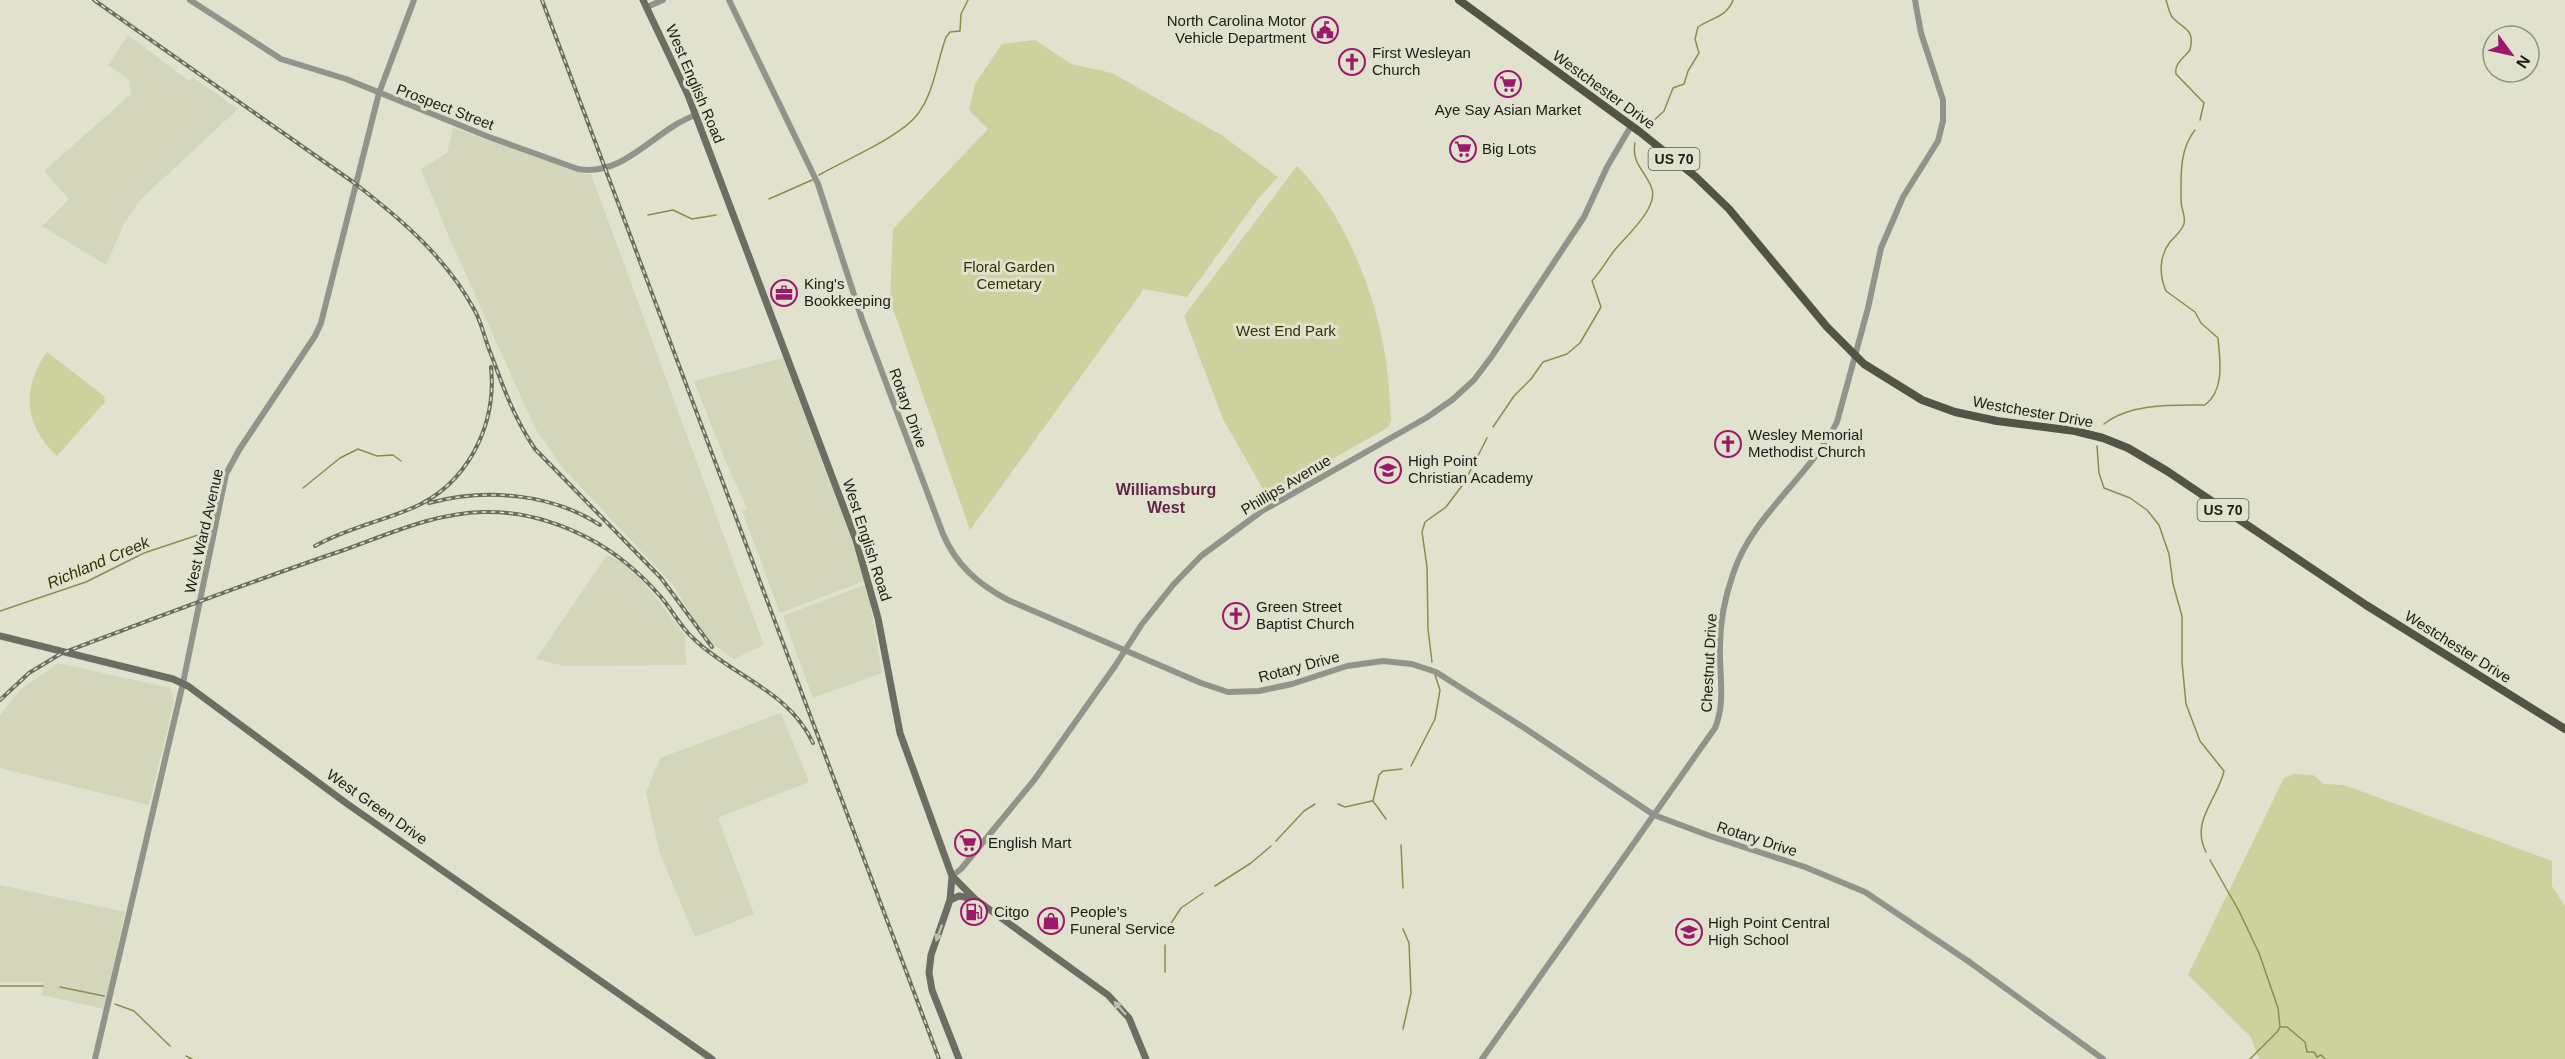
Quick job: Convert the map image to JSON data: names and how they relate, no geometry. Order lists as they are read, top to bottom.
{
  "streets": {
    "main road": [
      "West English Road",
      "Westchester Drive",
      "US 70",
      "West Green Drive"
    ],
    "street": [
      "Prospect Street",
      "Rotary Drive",
      "Phillips Avenue",
      "West Ward Avenue",
      "Chestnut Drive"
    ]
  },
  "crossings": [
    ["West English Road", "Prospect Street"],
    ["West English Road", "Phillips Avenue"],
    ["Westchester Drive", "Phillips Avenue"],
    ["Westchester Drive", "Chestnut Drive"],
    ["Prospect Street", "West Ward Avenue"],
    ["Rotary Drive", "Phillips Avenue"],
    ["Rotary Drive", "Chestnut Drive"],
    ["West Ward Avenue", "West Green Drive"]
  ],
  "districts": ["Williamsburg West"],
  "water": ["Richland Creek"],
  "parks": ["Floral Garden Cemetary", "West End Park"],
  "places": {
    "public building": ["North Carolina Motor Vehicle Department"],
    "church": ["First Wesleyan Church", "Wesley Memorial Methodist Church", "Green Street Baptist Church"],
    "supermarket": ["Aye Say Asian Market", "Big Lots", "English Mart"],
    "office": ["King's Bookkeeping"],
    "school or university": ["High Point Christian Academy", "High Point Central High School"],
    "fuel station": ["Citgo"],
    "shop": ["People's Funeral Service"]
  },
  "north": "bottom right"
}
